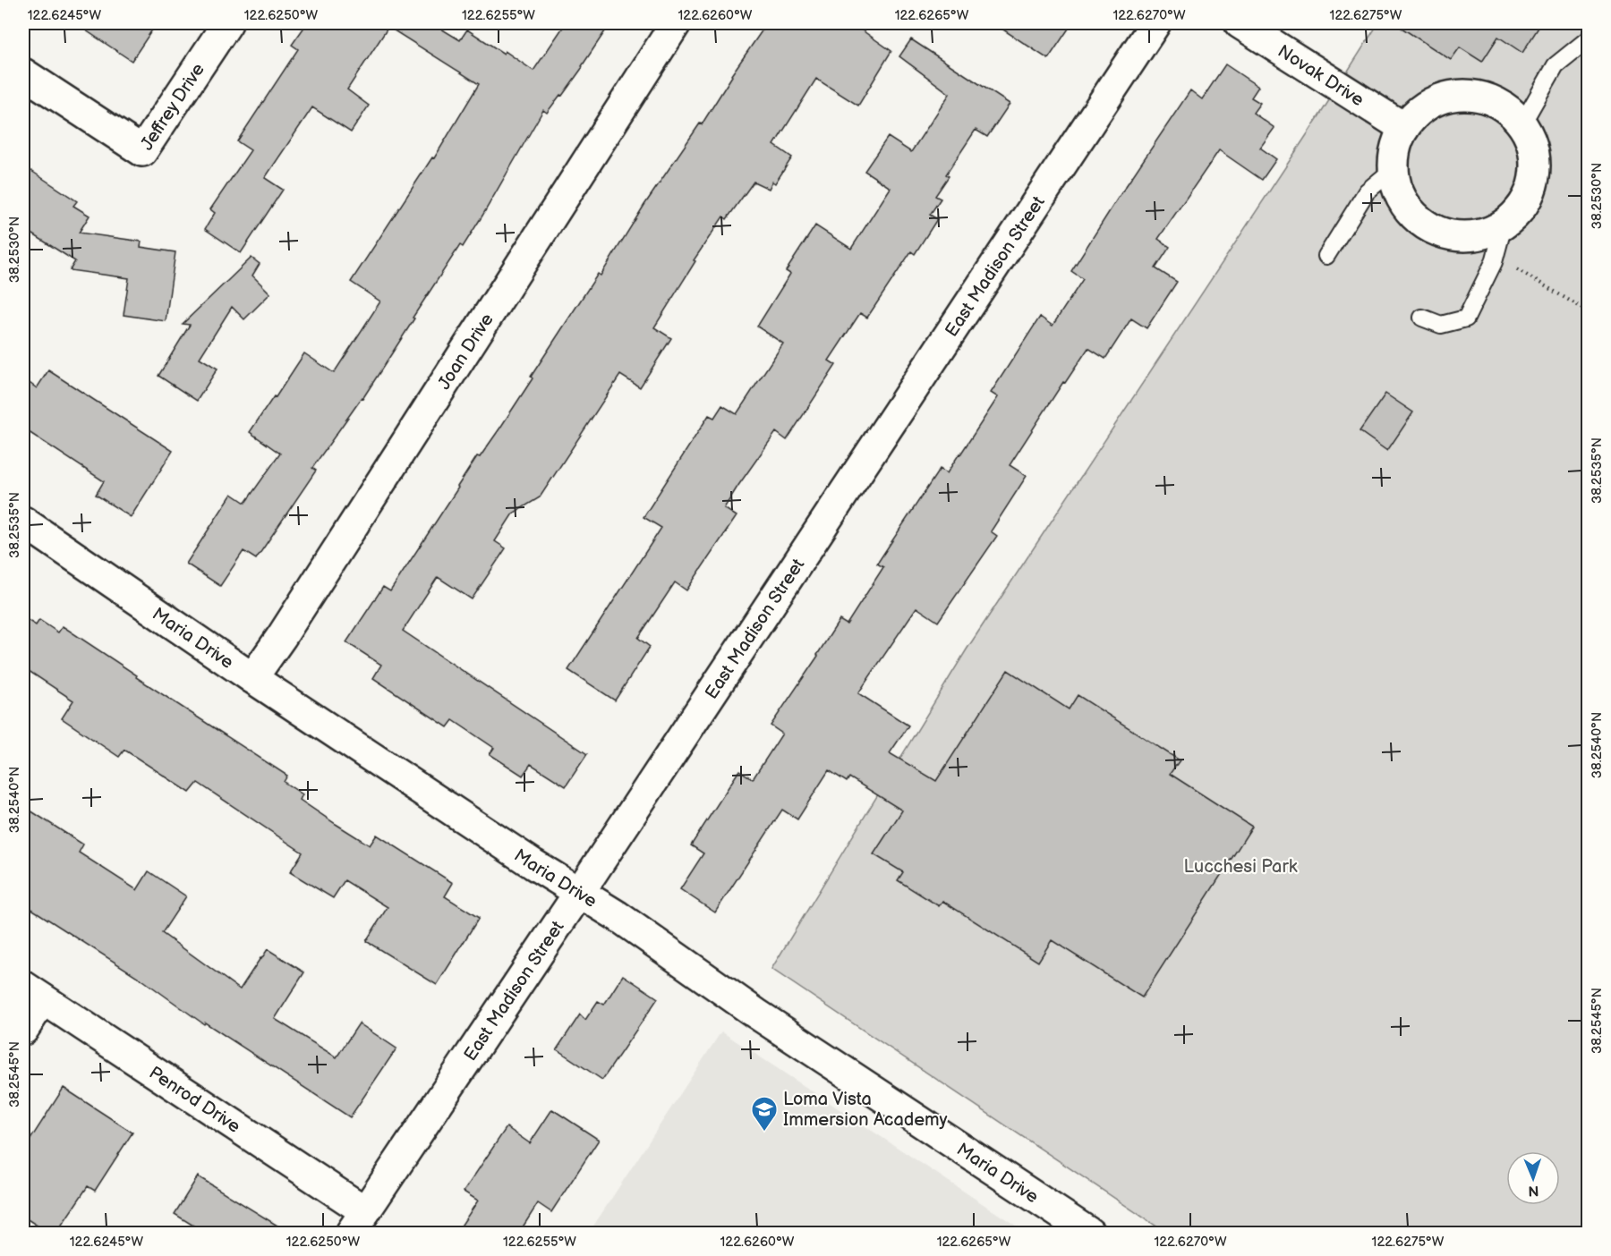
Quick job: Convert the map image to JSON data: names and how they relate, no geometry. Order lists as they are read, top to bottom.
{
  "streets": {
    "street": [
      "Novak Drive",
      "Jeffrey Drive",
      "East Madison Street",
      "Joan Drive",
      "Maria Drive",
      "Penrod Drive"
    ]
  },
  "crossings": [
    ["East Madison Street", "Maria Drive"],
    ["East Madison Street", "Penrod Drive"],
    ["Joan Drive", "Maria Drive"]
  ],
  "parks": ["Lucchesi Park"],
  "places": {
    "school or university": ["Loma Vista Immersion Academy"]
  },
  "north": "bottom",
  "coordinates": [
    "122.6245°W",
    "122.6250°W",
    "122.6255°W",
    "122.6260°W",
    "122.6265°W",
    "122.6270°W",
    "122.6275°W",
    "38.2530°N",
    "38.2535°N",
    "38.2540°N",
    "38.2545°N"
  ]
}
